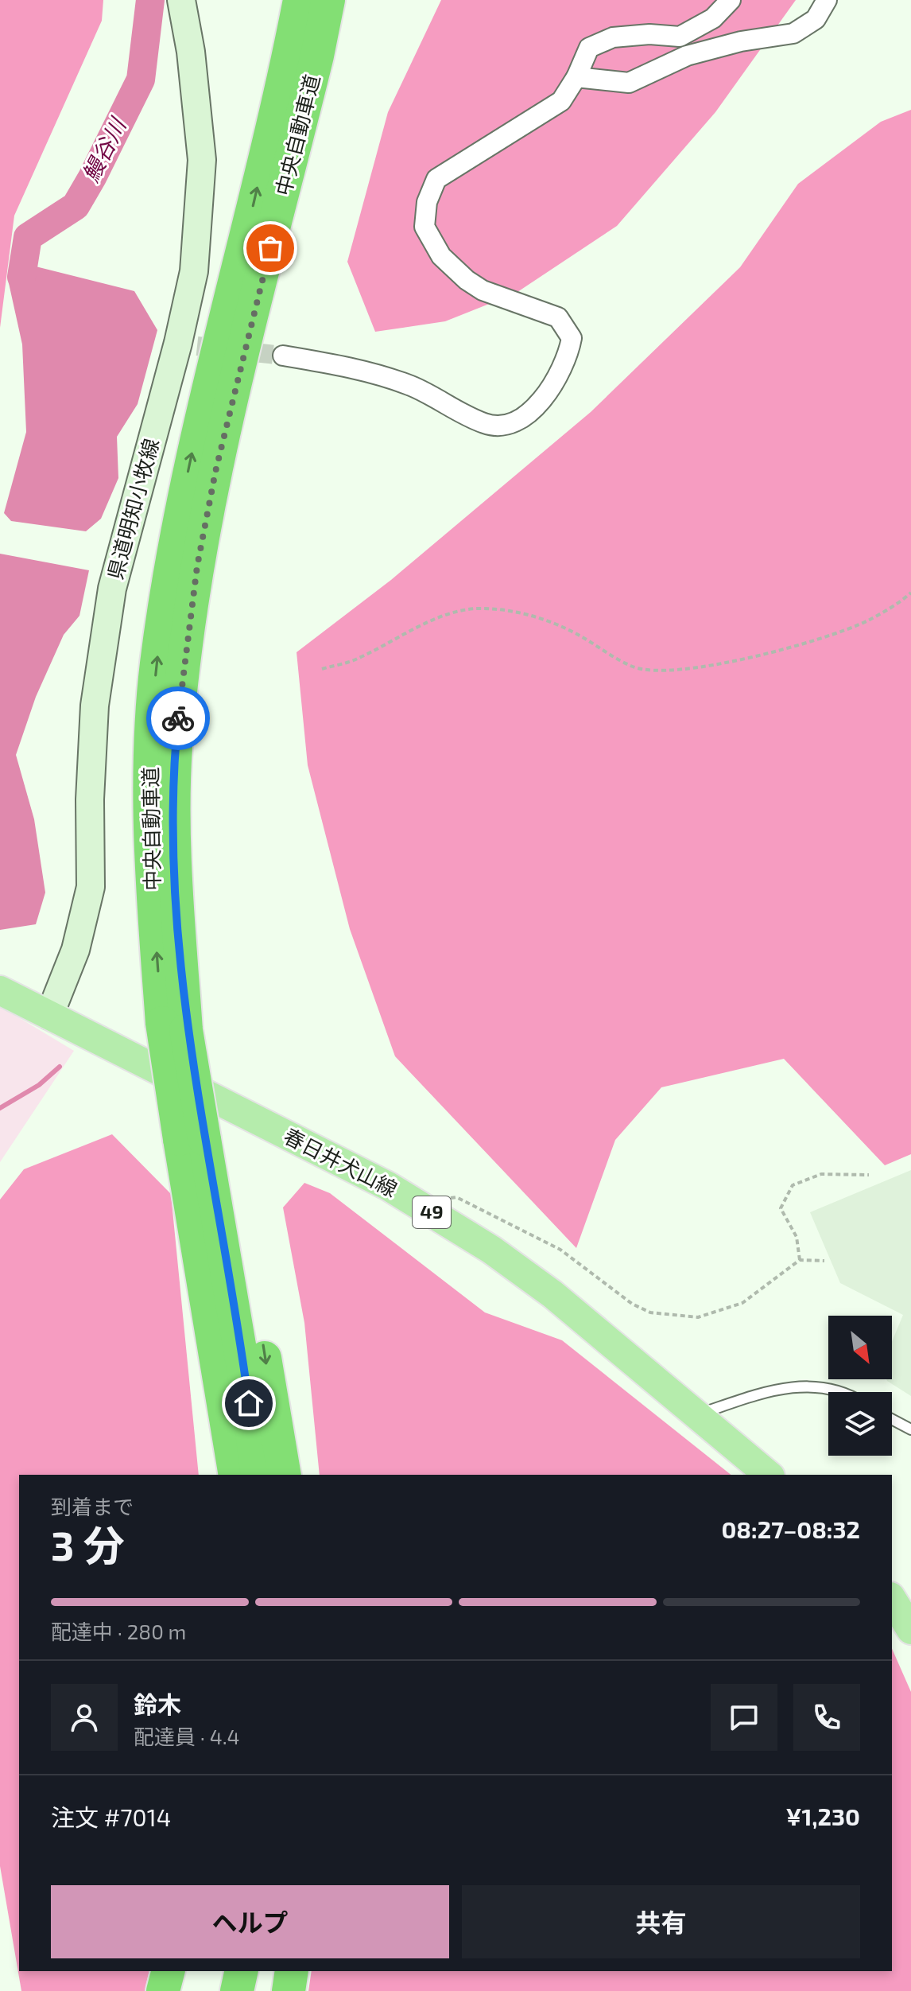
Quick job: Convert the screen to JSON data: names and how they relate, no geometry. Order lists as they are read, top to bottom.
{
  "streets": {
    "highway": ["中央自動車道"],
    "main road": ["県道明知小牧線", "春日井犬山線", "49"]
  },
  "crossings": [
    ["県道明知小牧線", "春日井犬山線"]
  ],
  "water": ["鰻谷川"],
  "north": "bottom right",
  "page": {
    "heading": ["3 分", "到着まで", "08:27–08:32"],
    "panel": [
      "鈴木",
      "配達員 · 4.4",
      "注文 #7014",
      "¥1,230"
    ],
    "bar": "配達中 · 280 m",
    "buttons": ["ヘルプ", "共有"]
  }
}
